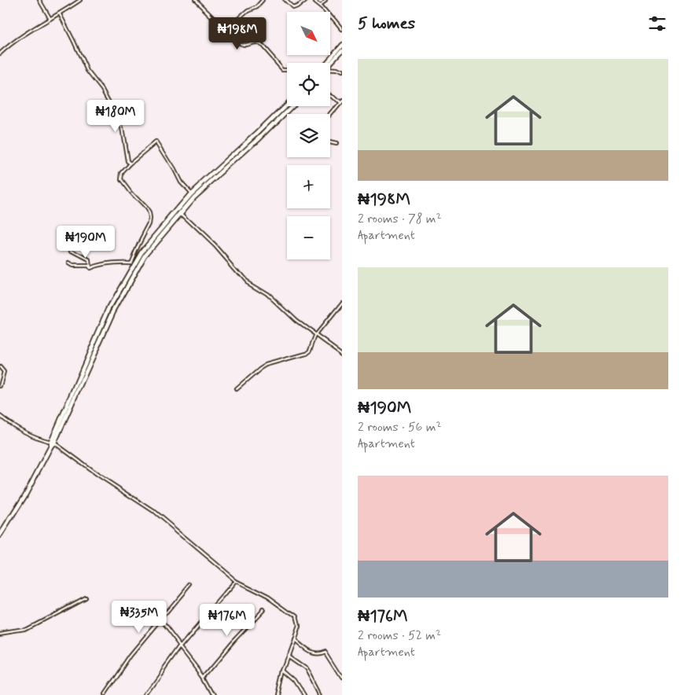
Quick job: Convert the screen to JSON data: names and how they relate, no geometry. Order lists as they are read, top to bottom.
{
  "north": "bottom right",
  "page": {
    "heading": "5 homes",
    "map_buttons": ["+", "−"],
    "price": [
      "₦198M",
      "₦180M",
      "₦190M",
      "₦335M",
      "₦176M"
    ],
    "list": [
      {
        "name": "₦198M",
        "note": "2 rooms · 78 m² · Apartment"
      },
      {
        "name": "₦190M",
        "note": "2 rooms · 56 m² · Apartment"
      },
      {
        "name": "₦176M",
        "note": "2 rooms · 52 m² · Apartment"
      }
    ]
  }
}
